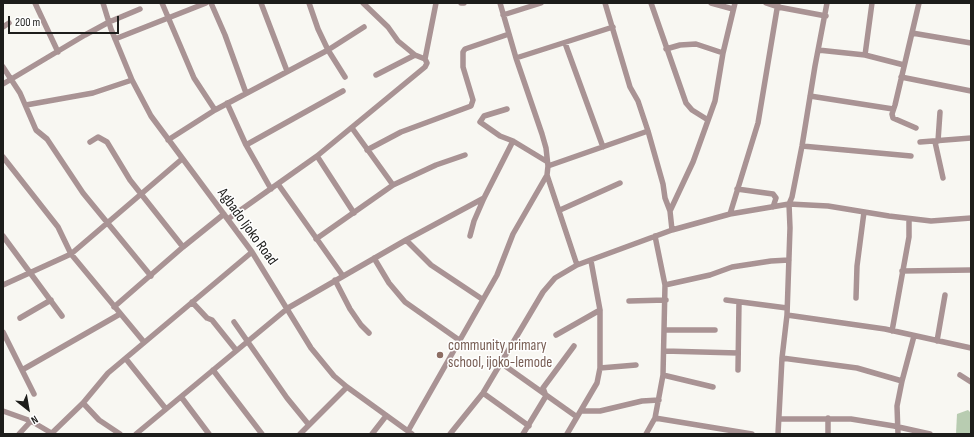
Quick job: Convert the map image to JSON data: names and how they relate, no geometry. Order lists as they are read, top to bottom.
{
  "streets": {
    "street": ["Agbado Ijoko Road"]
  },
  "places": ["community primary school, ijoko-lemode"],
  "scale_bar": "200 m",
  "north": "bottom right"
}
